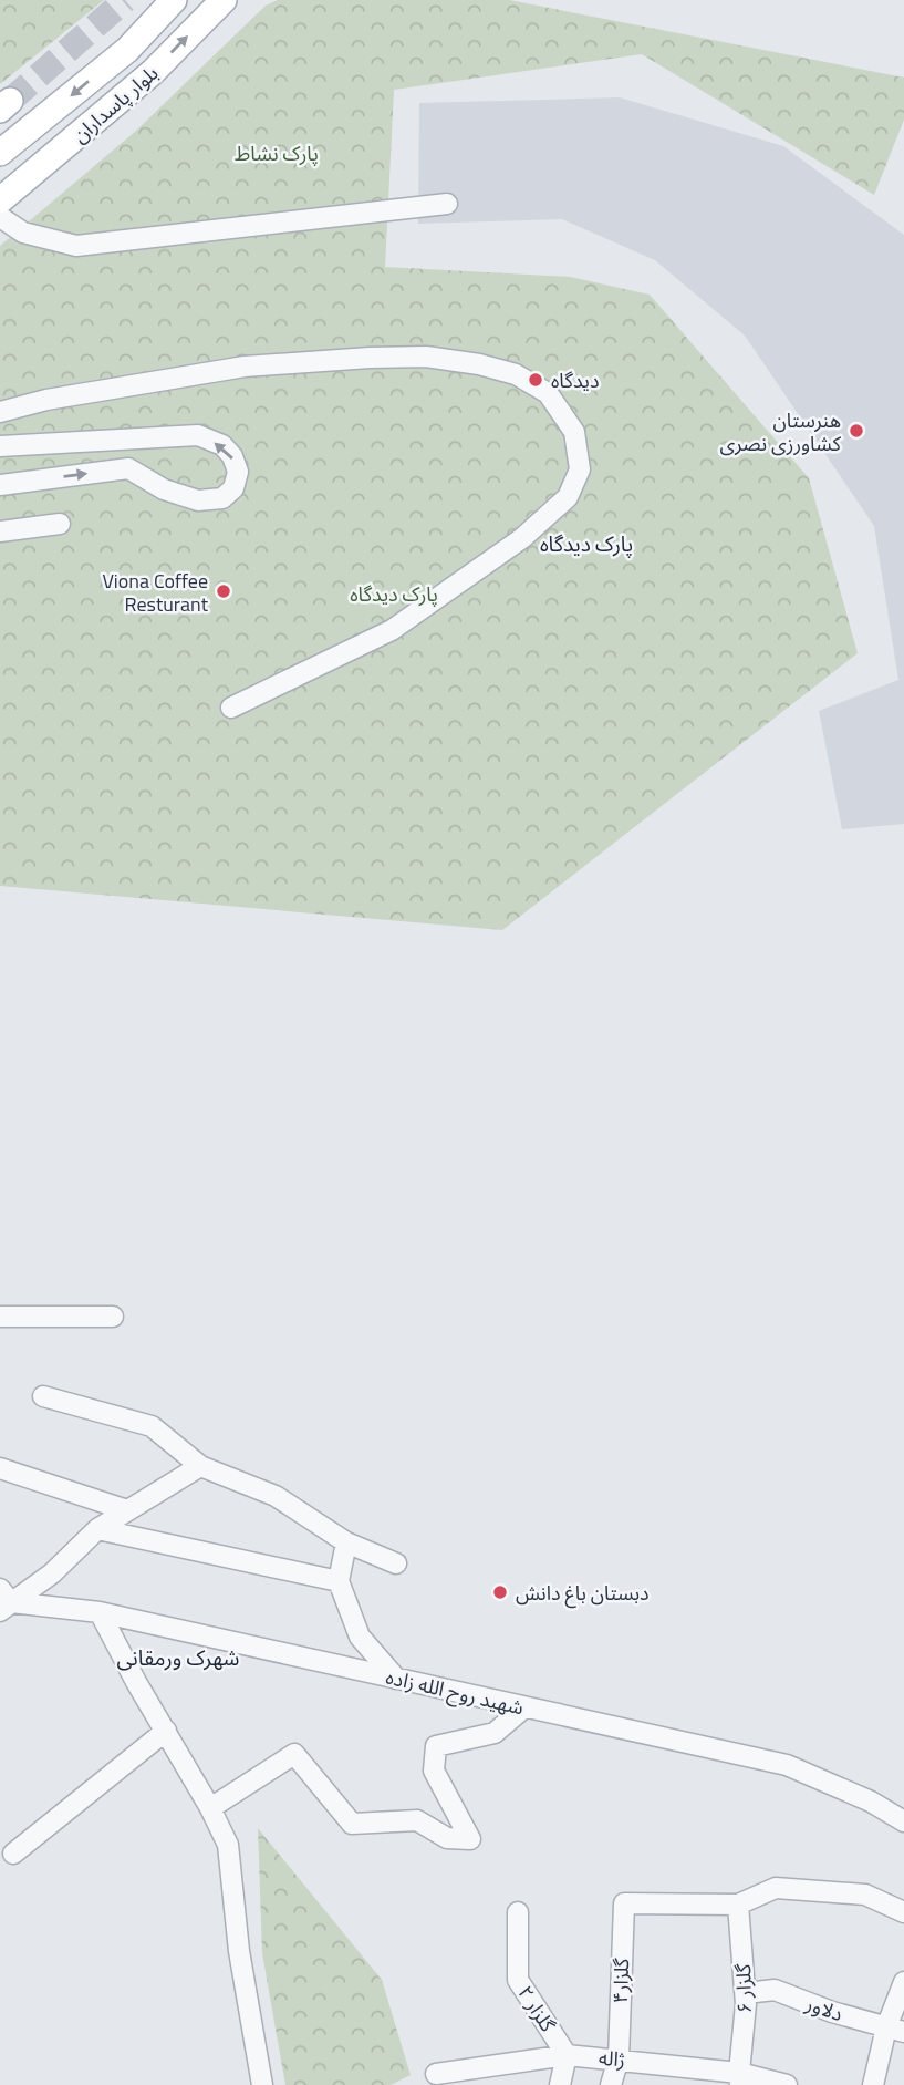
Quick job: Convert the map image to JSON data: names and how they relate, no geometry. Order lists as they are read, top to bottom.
{
  "streets": {
    "main road": ["بلوار پاسداران"],
    "street": [
      "شهید روح الله زاده",
      "گلزار۴",
      "گلزار ۶",
      "گلزار ۲",
      "دلاور",
      "ژاله"
    ]
  },
  "crossings": [
    ["گلزار۴", "گلزار ۶"],
    ["گلزار۴", "ژاله"],
    ["گلزار ۶", "دلاور"],
    ["گلزار ۶", "ژاله"],
    ["گلزار ۲", "ژاله"]
  ],
  "districts": ["پارک دیدگاه", "شهرک ورمقانی"],
  "parks": ["پارک نشاط", "پارک دیدگاه"],
  "places": [
    "دیدگاه",
    "هنرستان کشاورزی نصری",
    "Viona Coffee Resturant",
    "دبستان باغ دانش"
  ]
}
